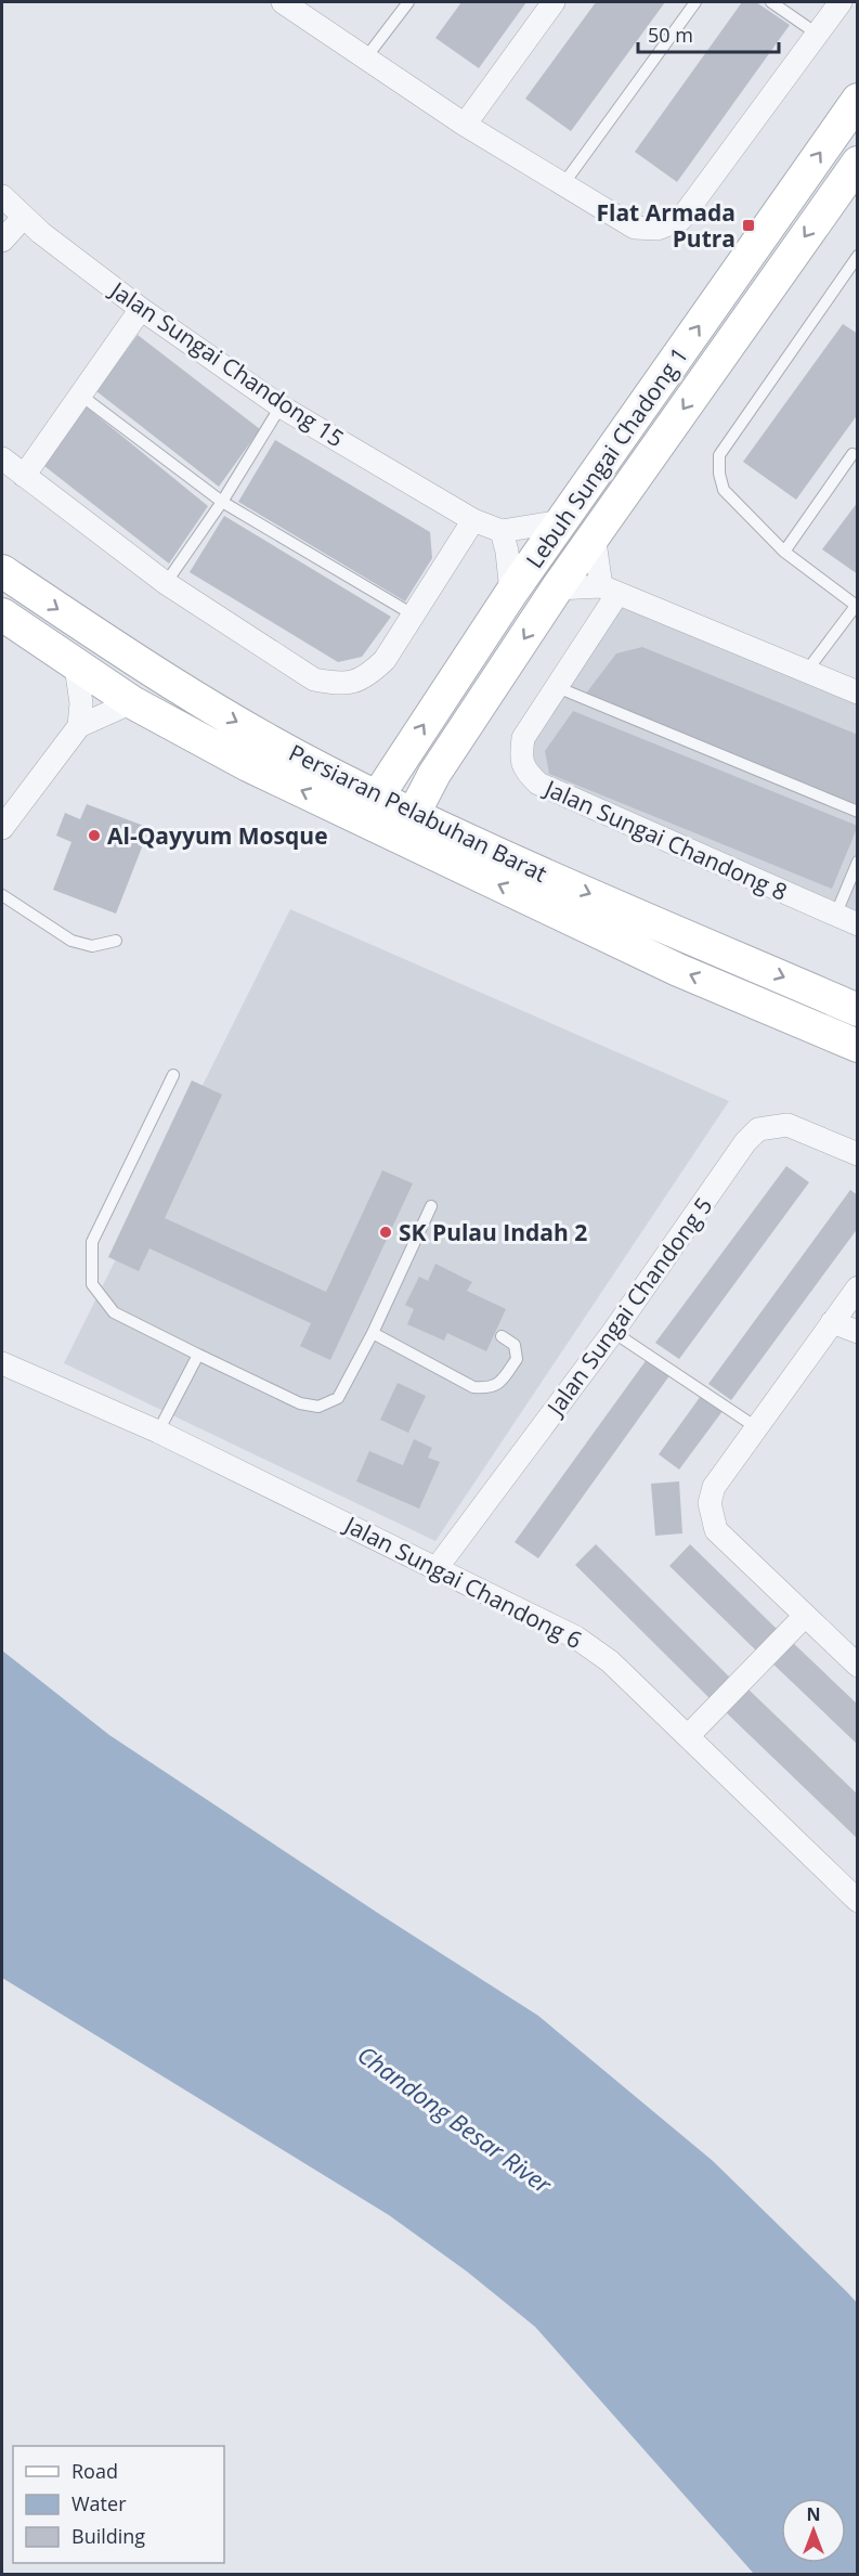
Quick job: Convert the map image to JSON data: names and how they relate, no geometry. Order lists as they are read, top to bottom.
{
  "streets": {
    "street": [
      "Jalan Sungai Chandong 15",
      "Lebuh Sungai Chadong 1",
      "Persiaran Pelabuhan Barat",
      "Jalan Sungai Chandong 8",
      "Jalan Sungai Chandong 5",
      "Jalan Sungai Chandong 6"
    ]
  },
  "crossings": [
    ["Lebuh Sungai Chadong 1", "Persiaran Pelabuhan Barat"],
    ["Jalan Sungai Chandong 5", "Jalan Sungai Chandong 6"]
  ],
  "water": ["Chandong Besar River"],
  "places": {
    "transit": ["Flat Armada Putra"],
    "other": ["Al-Qayyum Mosque", "SK Pulau Indah 2"]
  },
  "legend": ["Road", "Water", "Building"],
  "scale_bar": "50 m",
  "north": "top"
}
